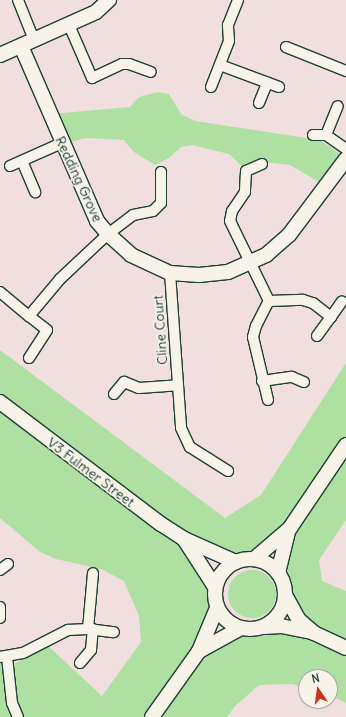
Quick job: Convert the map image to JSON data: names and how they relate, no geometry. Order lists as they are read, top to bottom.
{
  "streets": {
    "street": ["Redding Grove", "Cline Court", "V3 Fulmer Street"]
  },
  "crossings": [
    ["Redding Grove", "Cline Court"]
  ],
  "north": "top"
}
